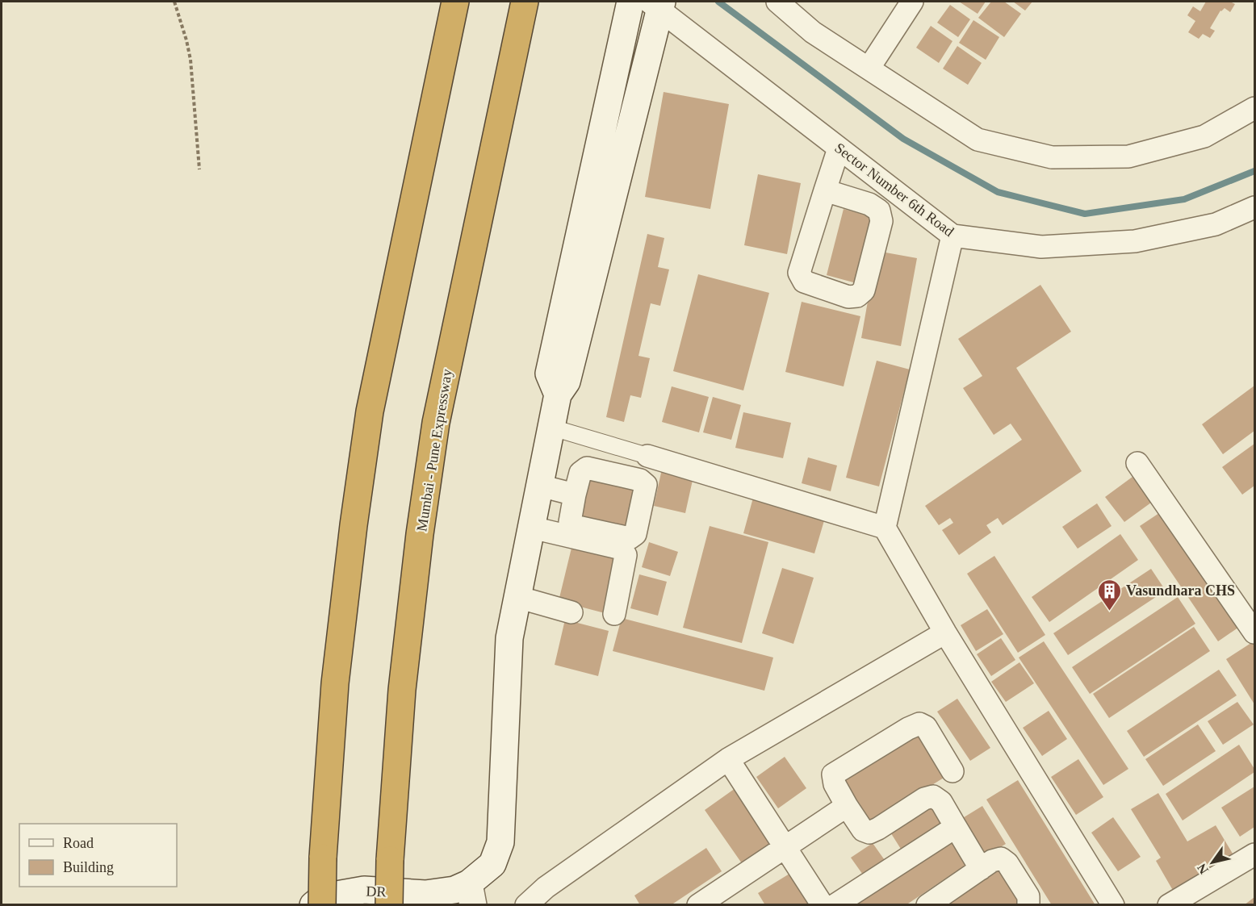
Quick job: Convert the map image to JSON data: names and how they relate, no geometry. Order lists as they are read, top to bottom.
{
  "streets": {
    "highway": ["Mumbai - Pune Expressway"],
    "main road": ["DR"],
    "street": ["Sector Number 6th Road"]
  },
  "places": {
    "building": ["Vasundhara CHS"]
  },
  "legend": ["Road", "Building"],
  "north": "bottom left"
}
